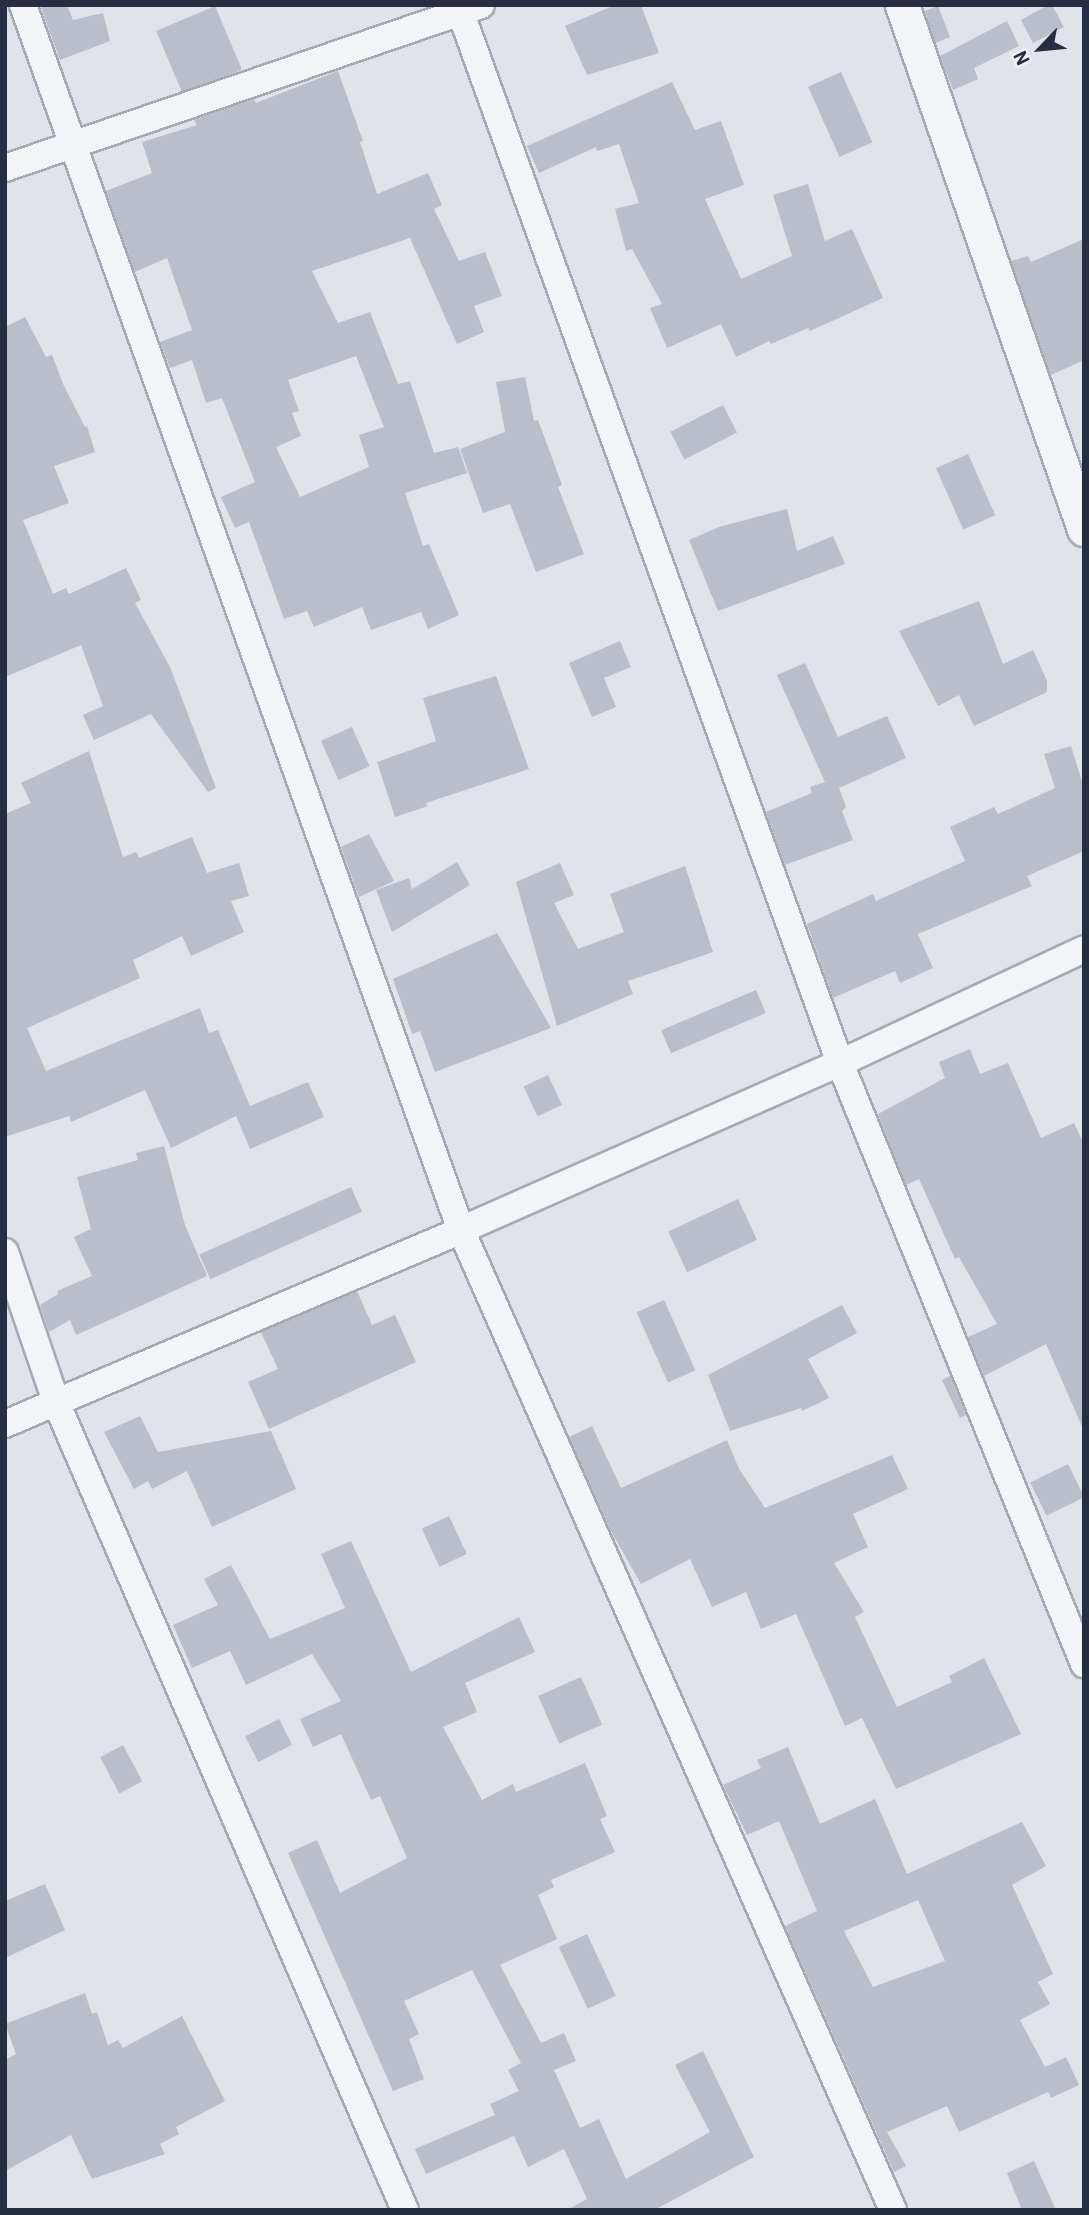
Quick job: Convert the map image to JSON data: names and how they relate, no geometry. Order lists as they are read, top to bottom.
{
  "north": "bottom left"
}
